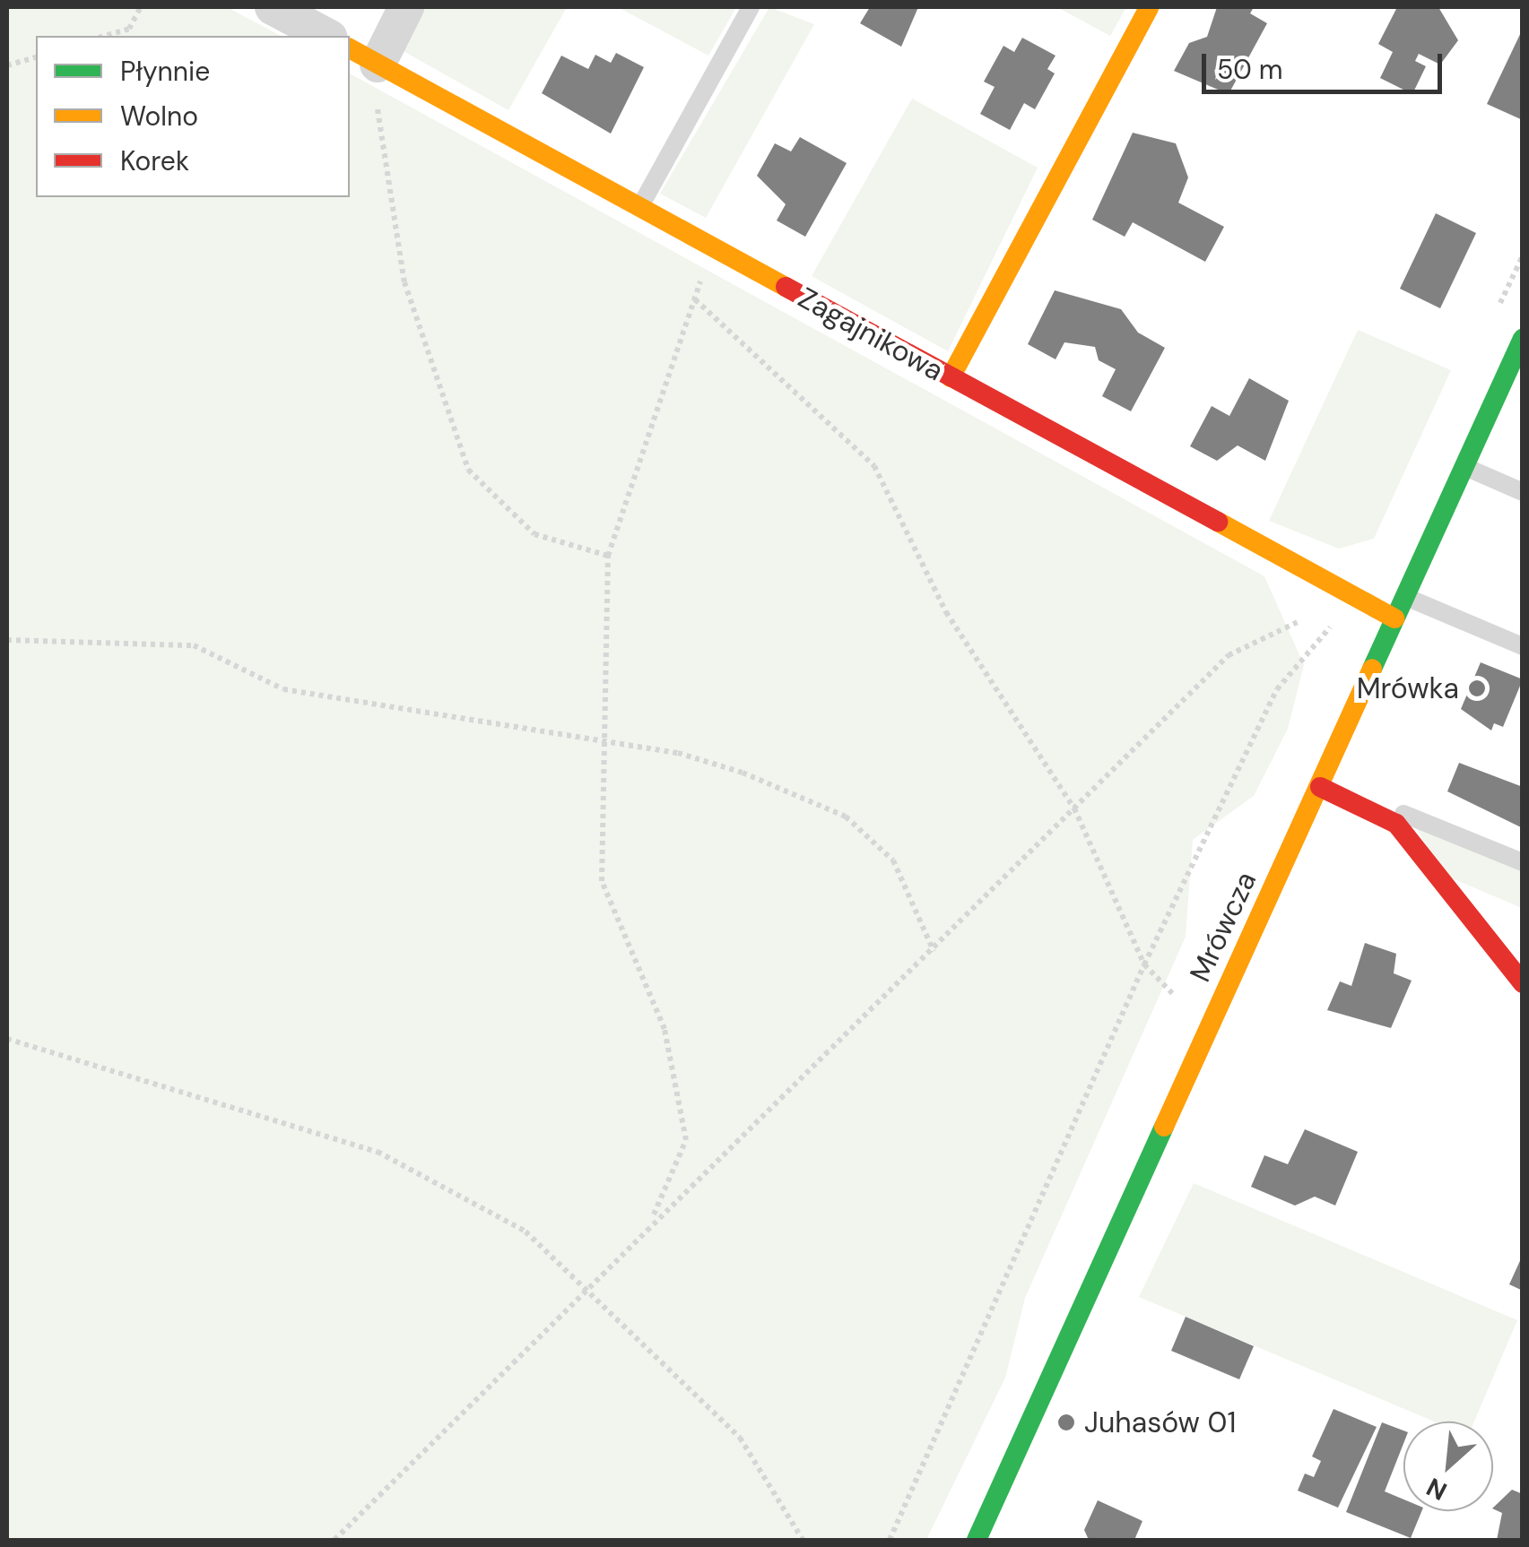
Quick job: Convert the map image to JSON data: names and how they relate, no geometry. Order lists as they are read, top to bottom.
{
  "streets": {
    "street": ["Zagajnikowa", "Mrówcza"]
  },
  "crossings": [
    ["Zagajnikowa", "Mrówcza"]
  ],
  "places": ["Mrówka", "Juhasów 01"],
  "legend": ["Płynnie", "Wolno", "Korek"],
  "scale_bar": "50 m",
  "north": "bottom left"
}
